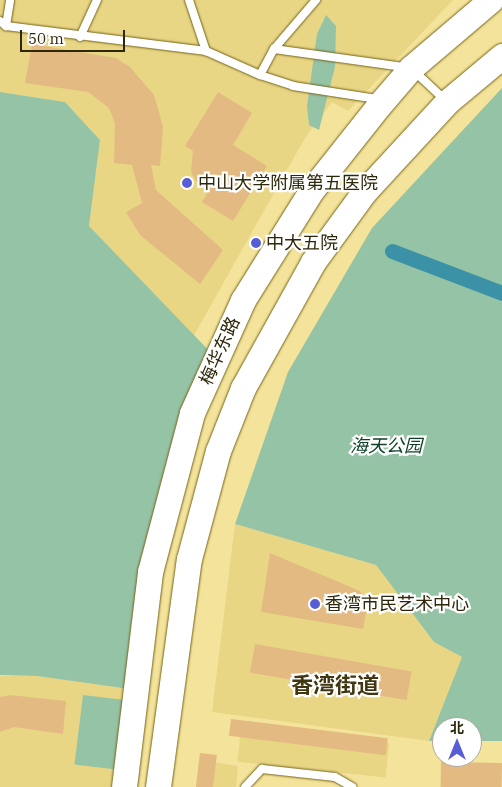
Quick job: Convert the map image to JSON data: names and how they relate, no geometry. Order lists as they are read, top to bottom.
{
  "streets": {
    "main road": ["梅华东路"]
  },
  "districts": ["香湾街道"],
  "parks": ["海天公园"],
  "places": ["中山大学附属第五医院", "中大五院", "香湾市民艺术中心"],
  "scale_bar": "50 m",
  "north": "top"
}
